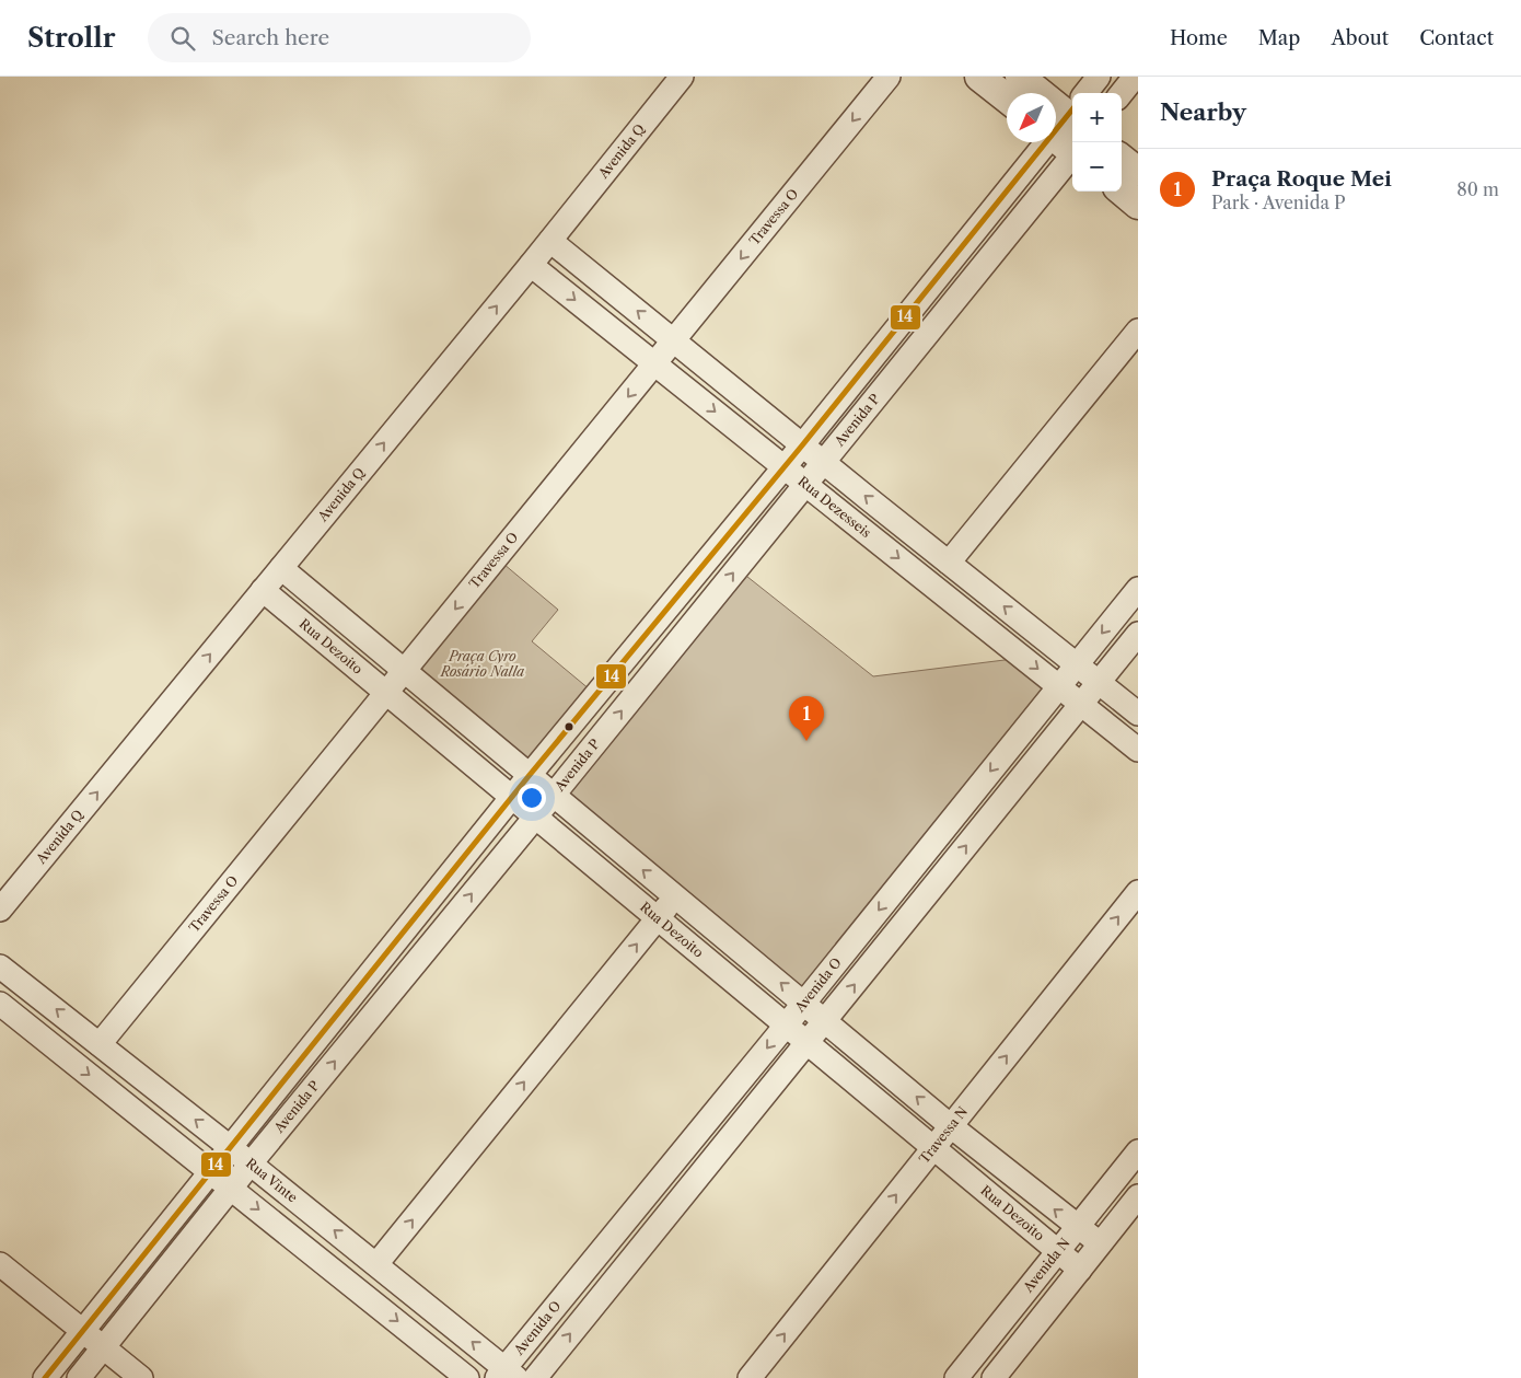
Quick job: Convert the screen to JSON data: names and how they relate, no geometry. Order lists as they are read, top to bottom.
{
  "streets": {
    "street": [
      "Avenida Q",
      "Travessa O",
      "Avenida P",
      "Rua Dezesseis",
      "Rua Dezoito",
      "Avenida O",
      "Travessa N",
      "Rua Vinte",
      "Avenida N"
    ]
  },
  "crossings": [
    ["Avenida Q", "Rua Dezesseis"],
    ["Avenida Q", "Rua Dezoito"],
    ["Travessa O", "Rua Dezesseis"],
    ["Travessa O", "Rua Dezoito"],
    ["Travessa O", "Rua Vinte"],
    ["Avenida P", "Rua Dezesseis"],
    ["Avenida P", "Rua Dezoito"],
    ["Avenida P", "Rua Vinte"],
    ["Rua Dezesseis", "Avenida O"],
    ["Rua Dezoito", "Avenida O"],
    ["Rua Dezoito", "Travessa N"],
    ["Rua Dezoito", "Avenida N"],
    ["Avenida O", "Rua Vinte"]
  ],
  "one_way": ["Avenida Q", "Travessa O"],
  "parks": ["Praça Cyro Rosário Nalla"],
  "lines": ["transit line 14"],
  "north": "bottom left",
  "page": {
    "header": "Strollr",
    "search": "Search here",
    "nav": [
      "Home",
      "Map",
      "About",
      "Contact"
    ],
    "heading": "Nearby",
    "map_buttons": ["+", "−"],
    "list": [
      {
        "mark": "1",
        "name": "Praça Roque Mei",
        "note": "Park · Avenida P",
        "value": "80 m"
      }
    ],
    "pins": "1"
  }
}
